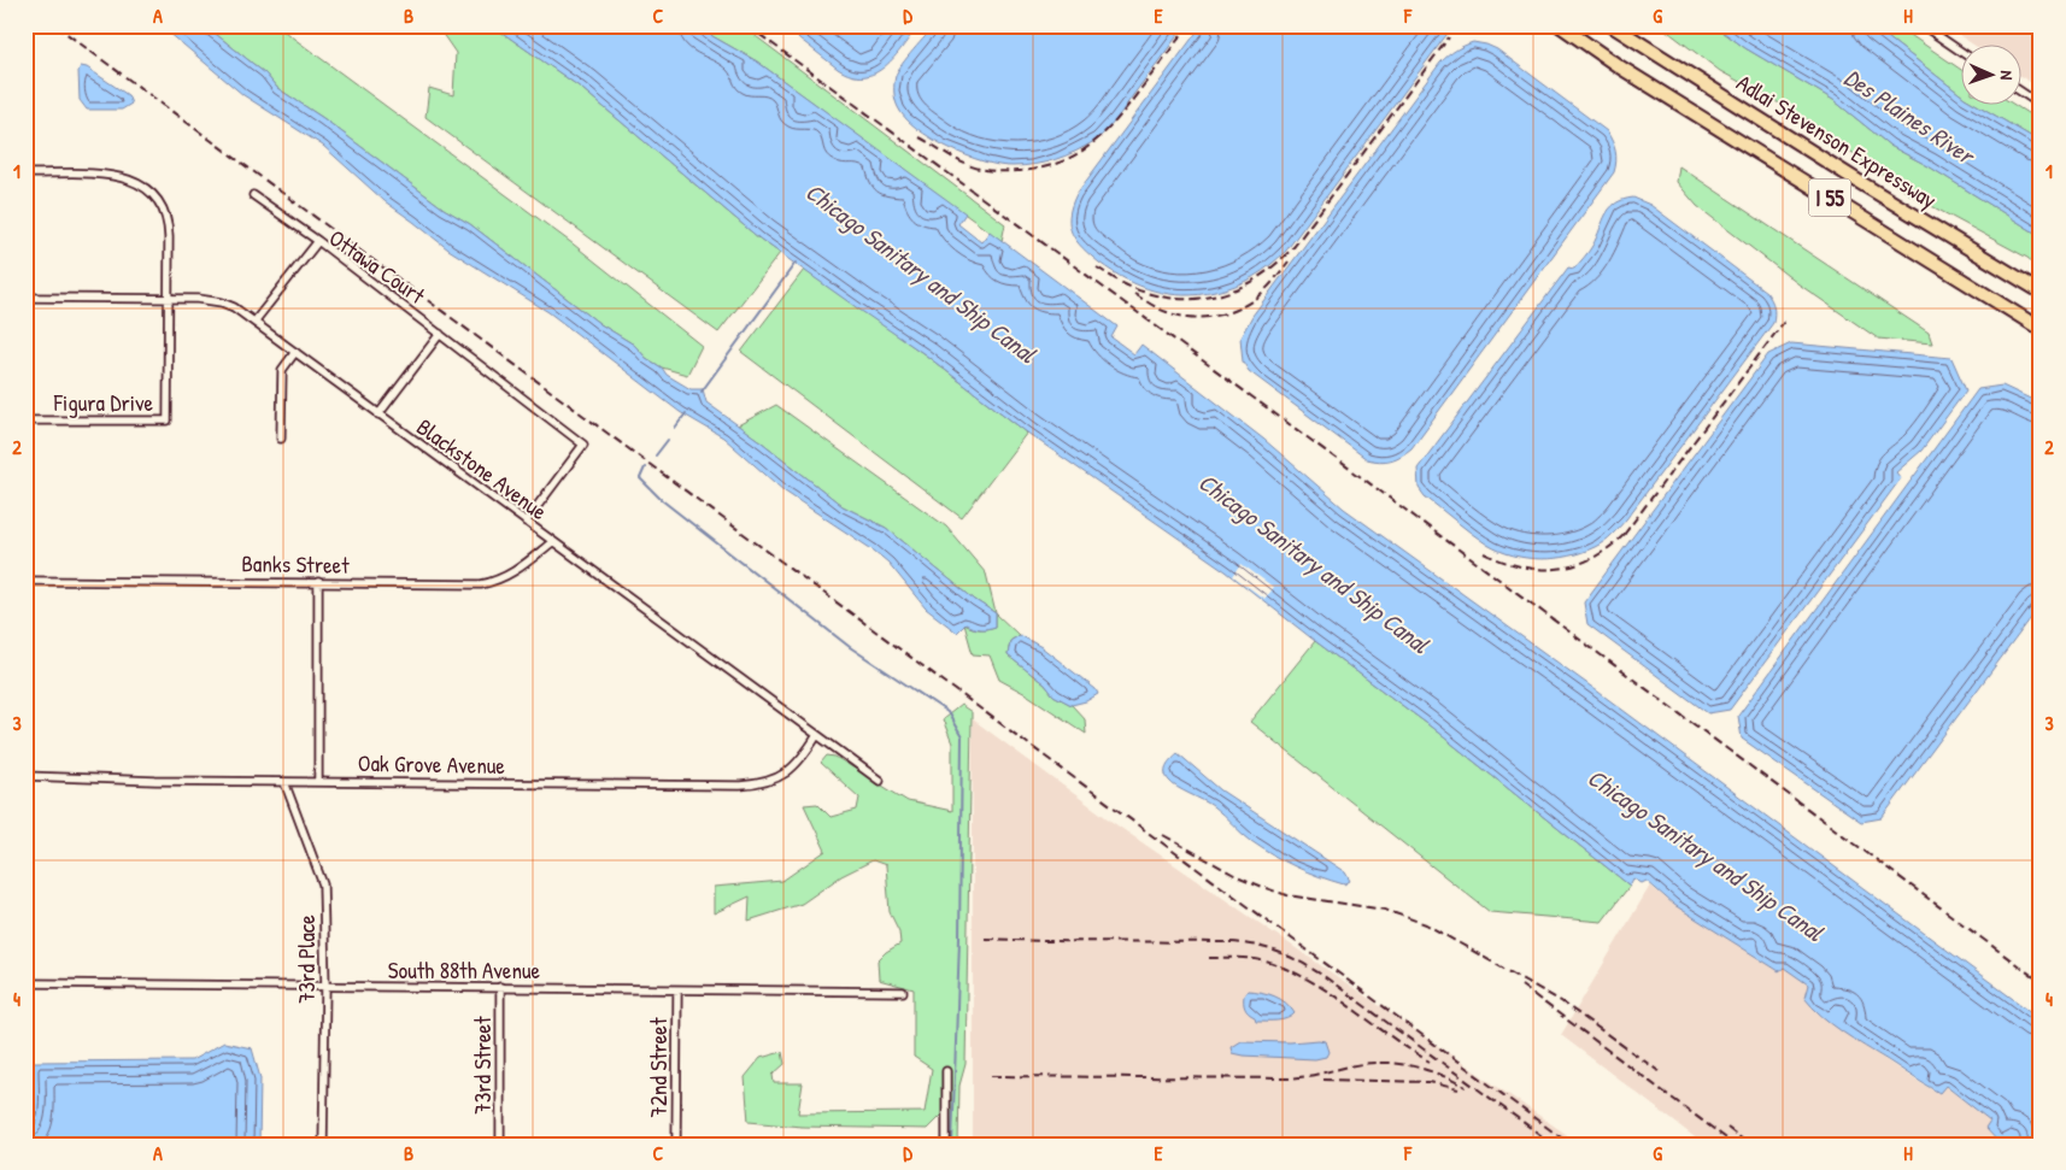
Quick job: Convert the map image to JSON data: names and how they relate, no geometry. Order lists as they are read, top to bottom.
{
  "streets": {
    "highway": ["Adlai Stevenson Expressway", "I 55"],
    "street": [
      "Ottawa Court",
      "Figura Drive",
      "Blackstone Avenue",
      "Banks Street",
      "Oak Grove Avenue",
      "73rd Place",
      "South 88th Avenue",
      "73rd Street",
      "72nd Street"
    ]
  },
  "crossings": [
    ["Ottawa Court", "Blackstone Avenue"],
    ["Figura Drive", "Blackstone Avenue"],
    ["Blackstone Avenue", "Banks Street"],
    ["Blackstone Avenue", "Oak Grove Avenue"],
    ["Oak Grove Avenue", "73rd Place"],
    ["73rd Place", "South 88th Avenue"],
    ["South 88th Avenue", "73rd Street"],
    ["South 88th Avenue", "72nd Street"]
  ],
  "water": ["Des Plaines River", "Chicago Sanitary and Ship Canal"],
  "north": "right",
  "grid": {
    "columns": [
      "A",
      "B",
      "C",
      "D",
      "E",
      "F",
      "G",
      "H"
    ],
    "rows": [
      "1",
      "2",
      "3",
      "4"
    ]
  }
}
